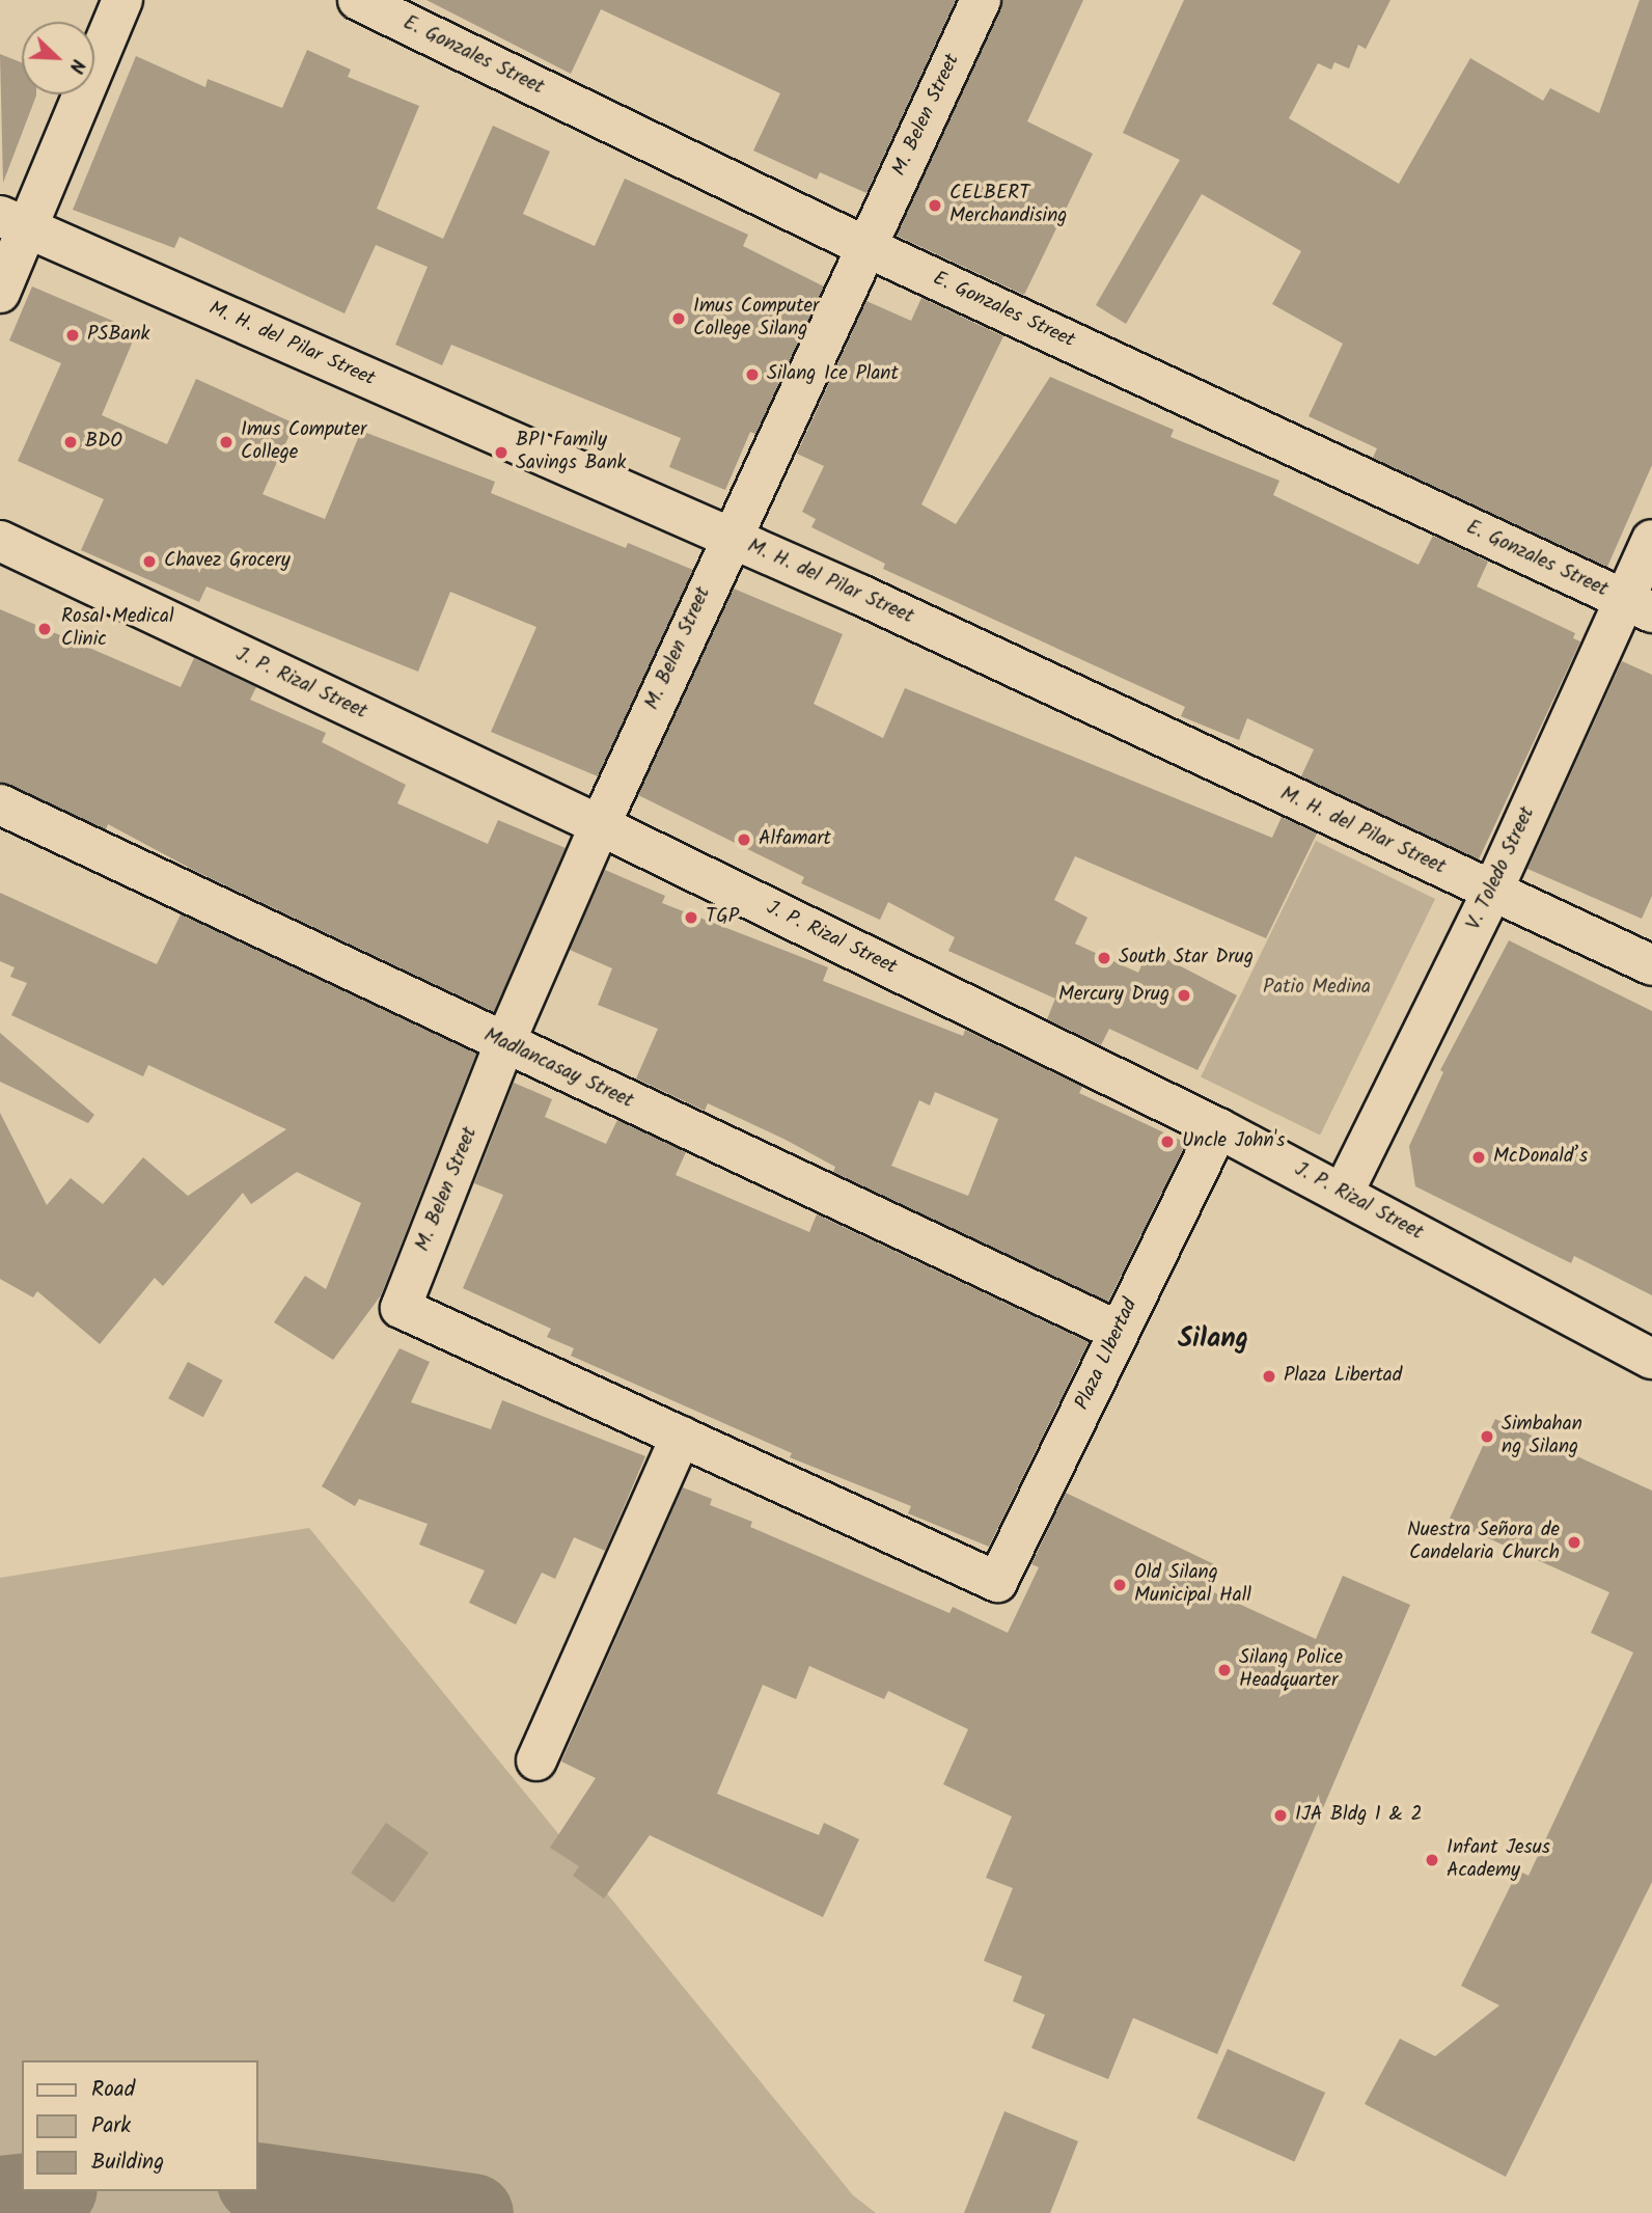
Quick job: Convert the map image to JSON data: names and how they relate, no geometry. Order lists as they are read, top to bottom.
{
  "streets": {
    "street": [
      "E. Gonzales Street",
      "M. Belen Street",
      "M. H. del Pilar Street",
      "J. P. Rizal Street",
      "V. Toledo Street",
      "Madlancasay Street",
      "Plaza LIbertad"
    ]
  },
  "crossings": [
    ["E. Gonzales Street", "M. Belen Street"],
    ["E. Gonzales Street", "V. Toledo Street"],
    ["M. Belen Street", "M. H. del Pilar Street"],
    ["M. Belen Street", "J. P. Rizal Street"],
    ["M. Belen Street", "Madlancasay Street"],
    ["M. Belen Street", "Plaza LIbertad"],
    ["M. H. del Pilar Street", "V. Toledo Street"],
    ["J. P. Rizal Street", "V. Toledo Street"],
    ["J. P. Rizal Street", "Plaza LIbertad"],
    ["Madlancasay Street", "Plaza LIbertad"]
  ],
  "districts": ["Silang"],
  "parks": ["Patio Medina"],
  "places": [
    "CELBERT Merchandising",
    "Imus Computer College Silang",
    "PSBank",
    "Silang Ice Plant",
    "BDO",
    "Imus Computer College",
    "BPI Family Savings Bank",
    "Chavez Grocery",
    "Rosal Medical Clinic",
    "Alfamart",
    "TGP",
    "South Star Drug",
    "Mercury Drug",
    "Uncle John's",
    "McDonald’s",
    "Plaza Libertad",
    "Simbahan ng Silang",
    "Nuestra Señora de Candelaria Church",
    "Old Silang Municipal Hall",
    "Silang Police Headquarter",
    "IJA Bldg 1 & 2",
    "Infant Jesus Academy"
  ],
  "legend": ["Road", "Park", "Building"],
  "north": "bottom right"
}
